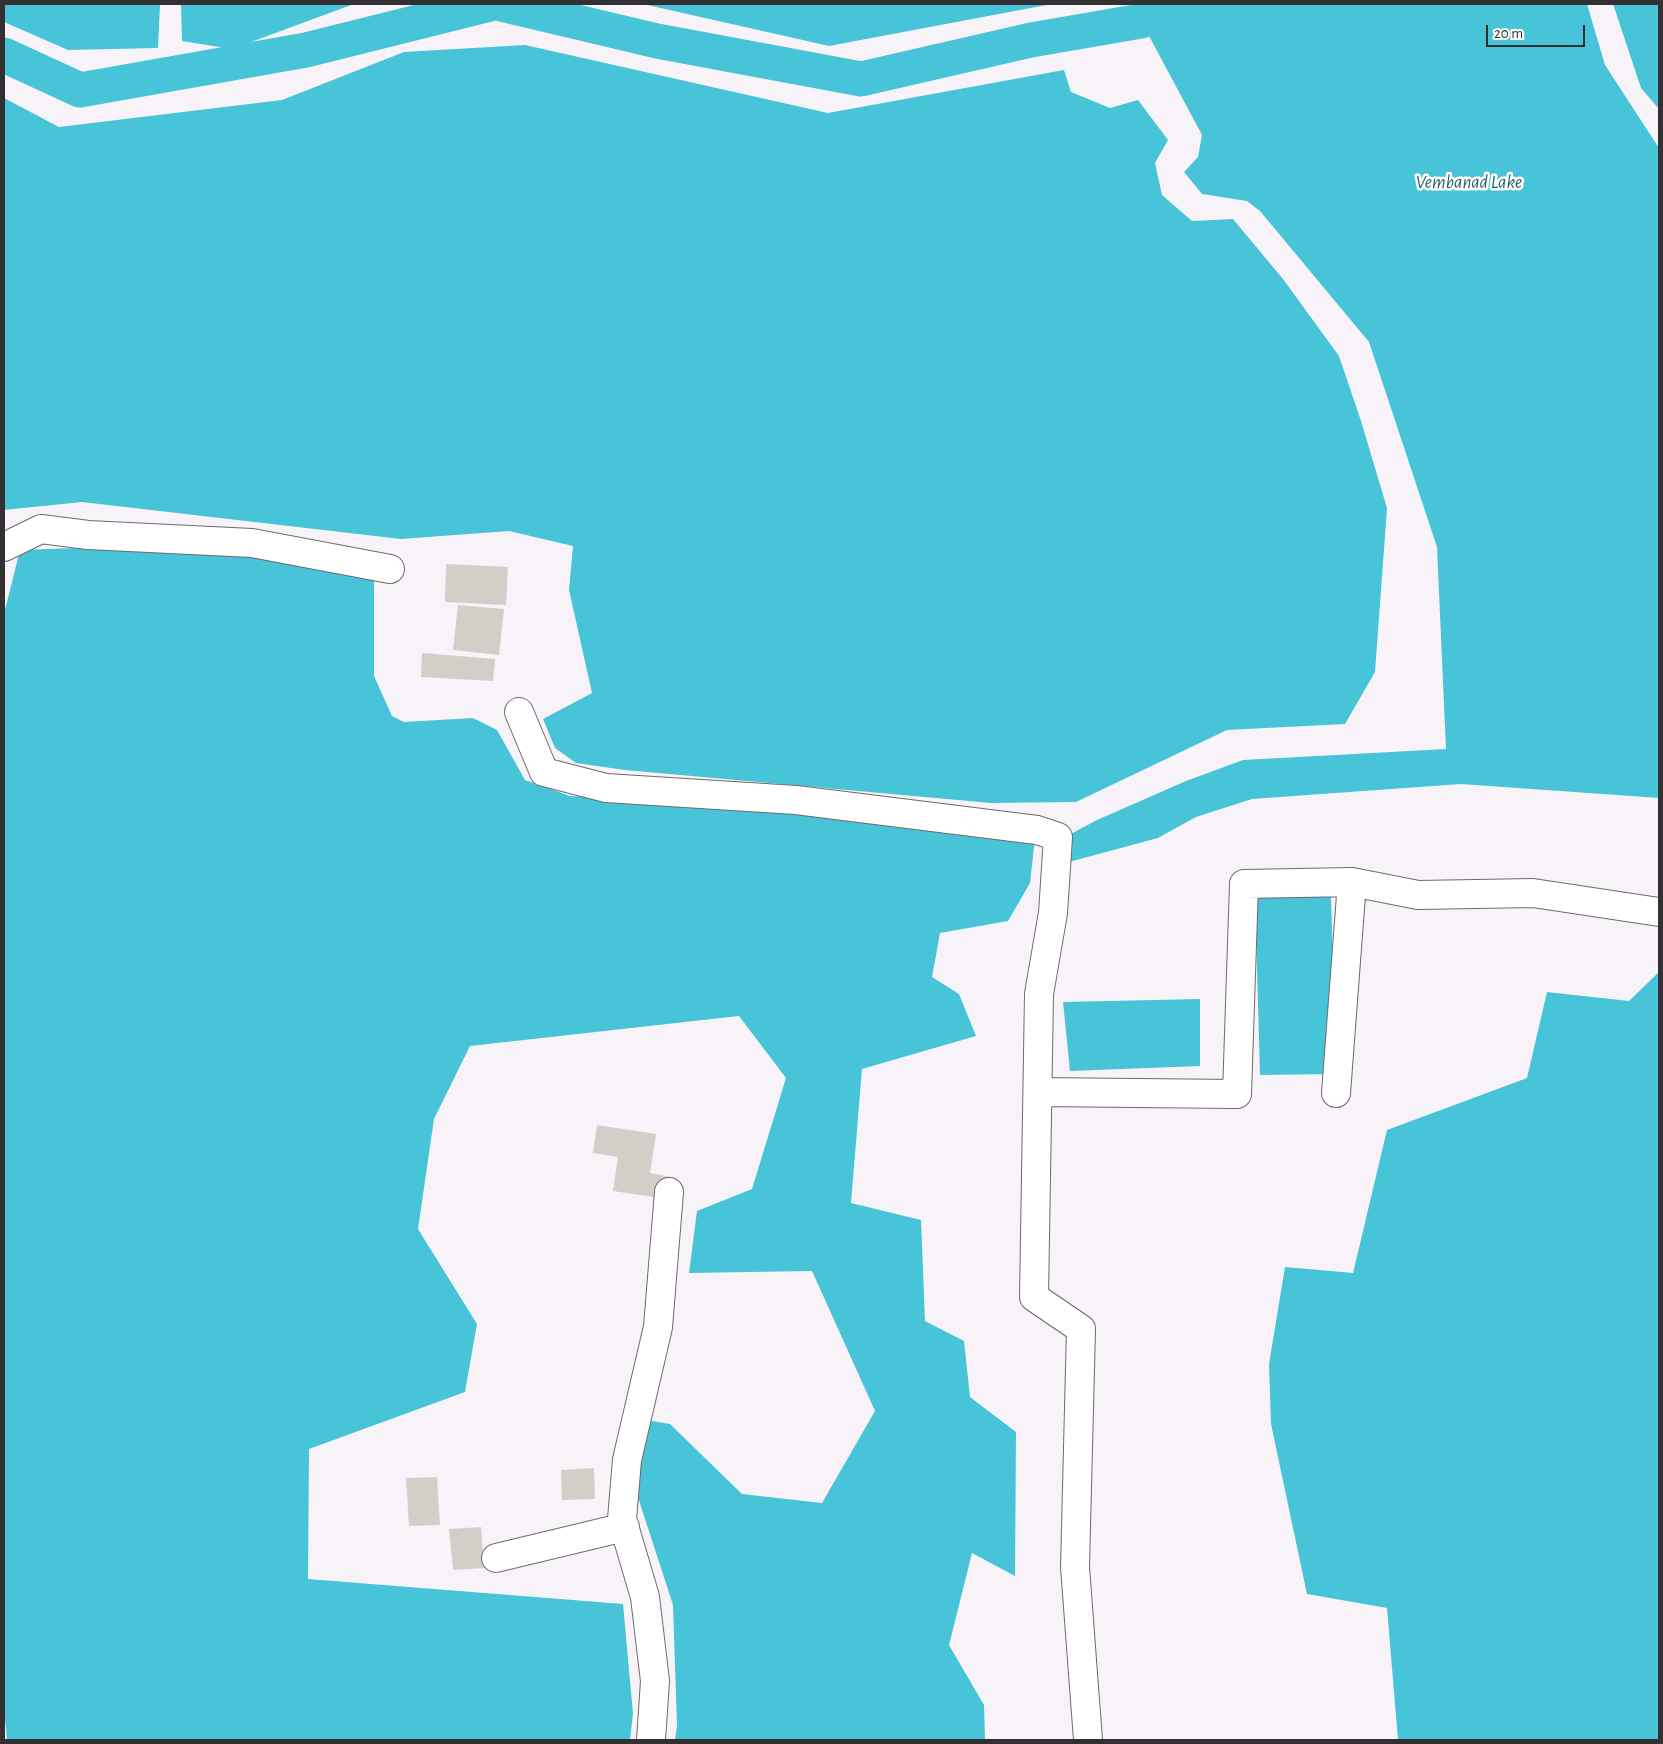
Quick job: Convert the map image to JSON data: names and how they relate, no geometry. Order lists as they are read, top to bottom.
{
  "water": ["Vembanad Lake"],
  "scale_bar": "20 m"
}
